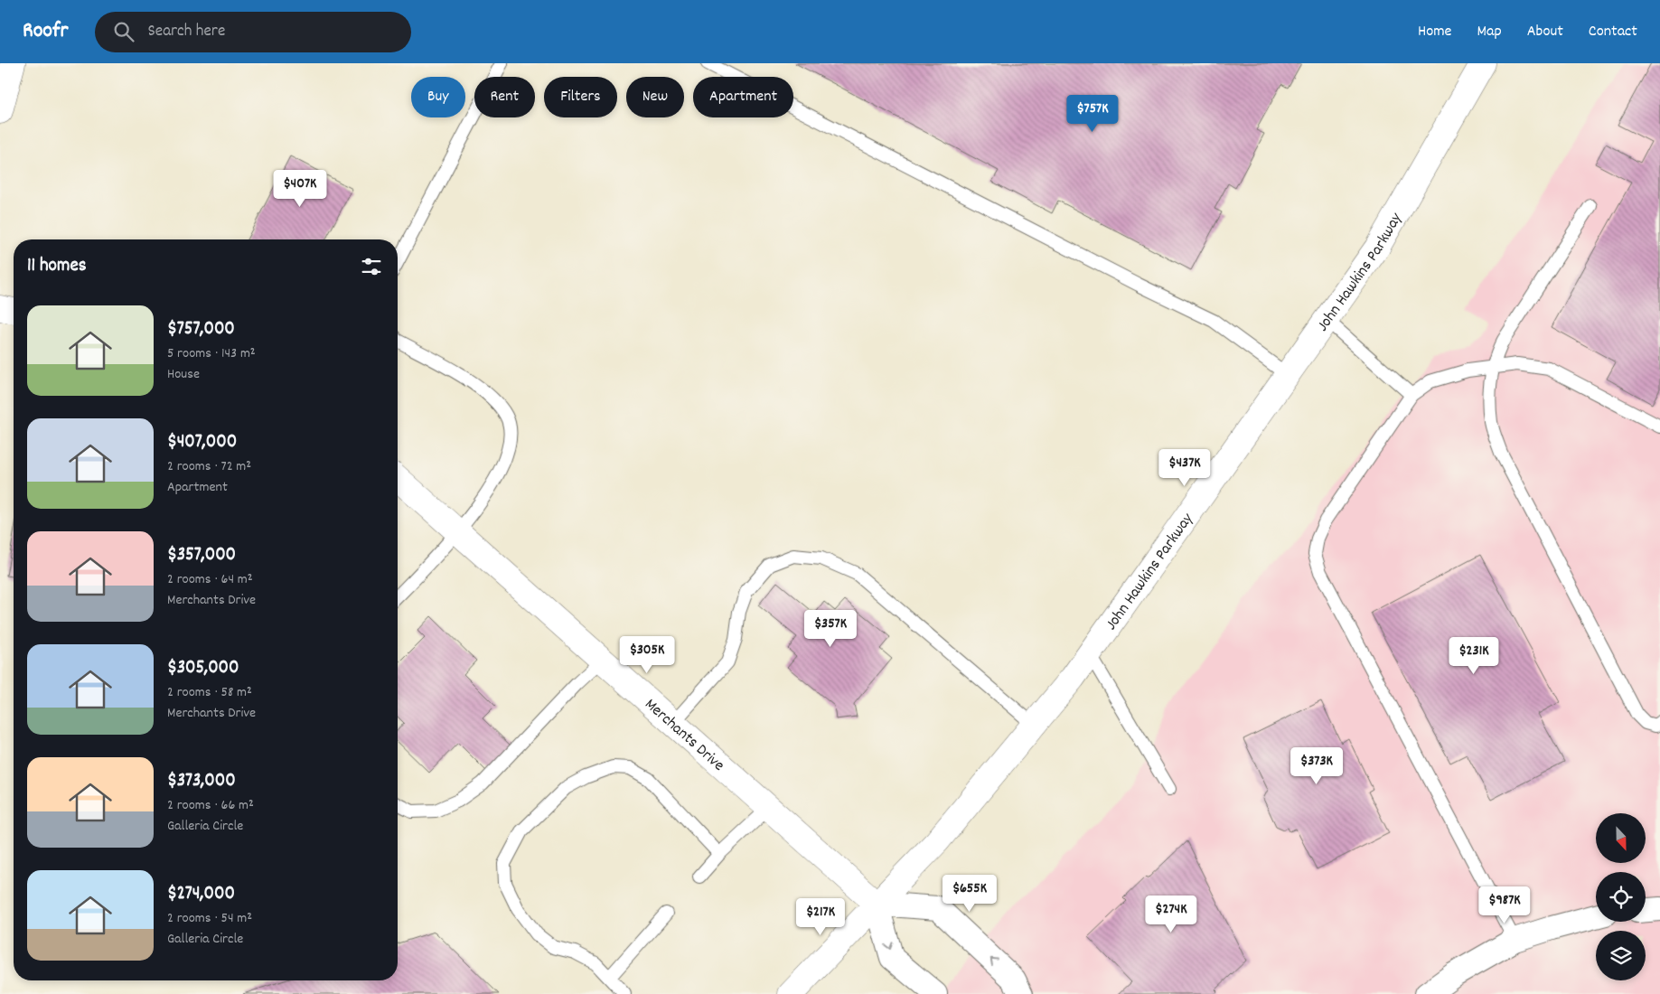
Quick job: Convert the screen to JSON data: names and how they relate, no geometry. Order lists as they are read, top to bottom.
{
  "streets": {
    "main road": ["John Hawkins Parkway", "Merchants Drive"]
  },
  "crossings": [
    ["John Hawkins Parkway", "Merchants Drive"]
  ],
  "north": "bottom",
  "page": {
    "header": "Roofr",
    "search": "Search here",
    "nav": [
      "Home",
      "Map",
      "About",
      "Contact"
    ],
    "chip": [
      "Buy",
      "Rent",
      "Filters",
      "New",
      "Apartment"
    ],
    "price": [
      "$757K",
      "$407K",
      "$437K",
      "$357K",
      "$305K",
      "$231K",
      "$373K",
      "$655K",
      "$987K",
      "$274K",
      "$217K"
    ],
    "heading": "11 homes",
    "list": [
      {
        "name": "$757,000",
        "note": "5 rooms · 143 m² · House"
      },
      {
        "name": "$407,000",
        "note": "2 rooms · 72 m² · Apartment"
      },
      {
        "name": "$357,000",
        "note": "2 rooms · 64 m² · Merchants Drive"
      },
      {
        "name": "$305,000",
        "note": "2 rooms · 58 m² · Merchants Drive"
      },
      {
        "name": "$373,000",
        "note": "2 rooms · 66 m² · Galleria Circle"
      },
      {
        "name": "$274,000",
        "note": "2 rooms · 54 m² · Galleria Circle"
      }
    ]
  }
}
